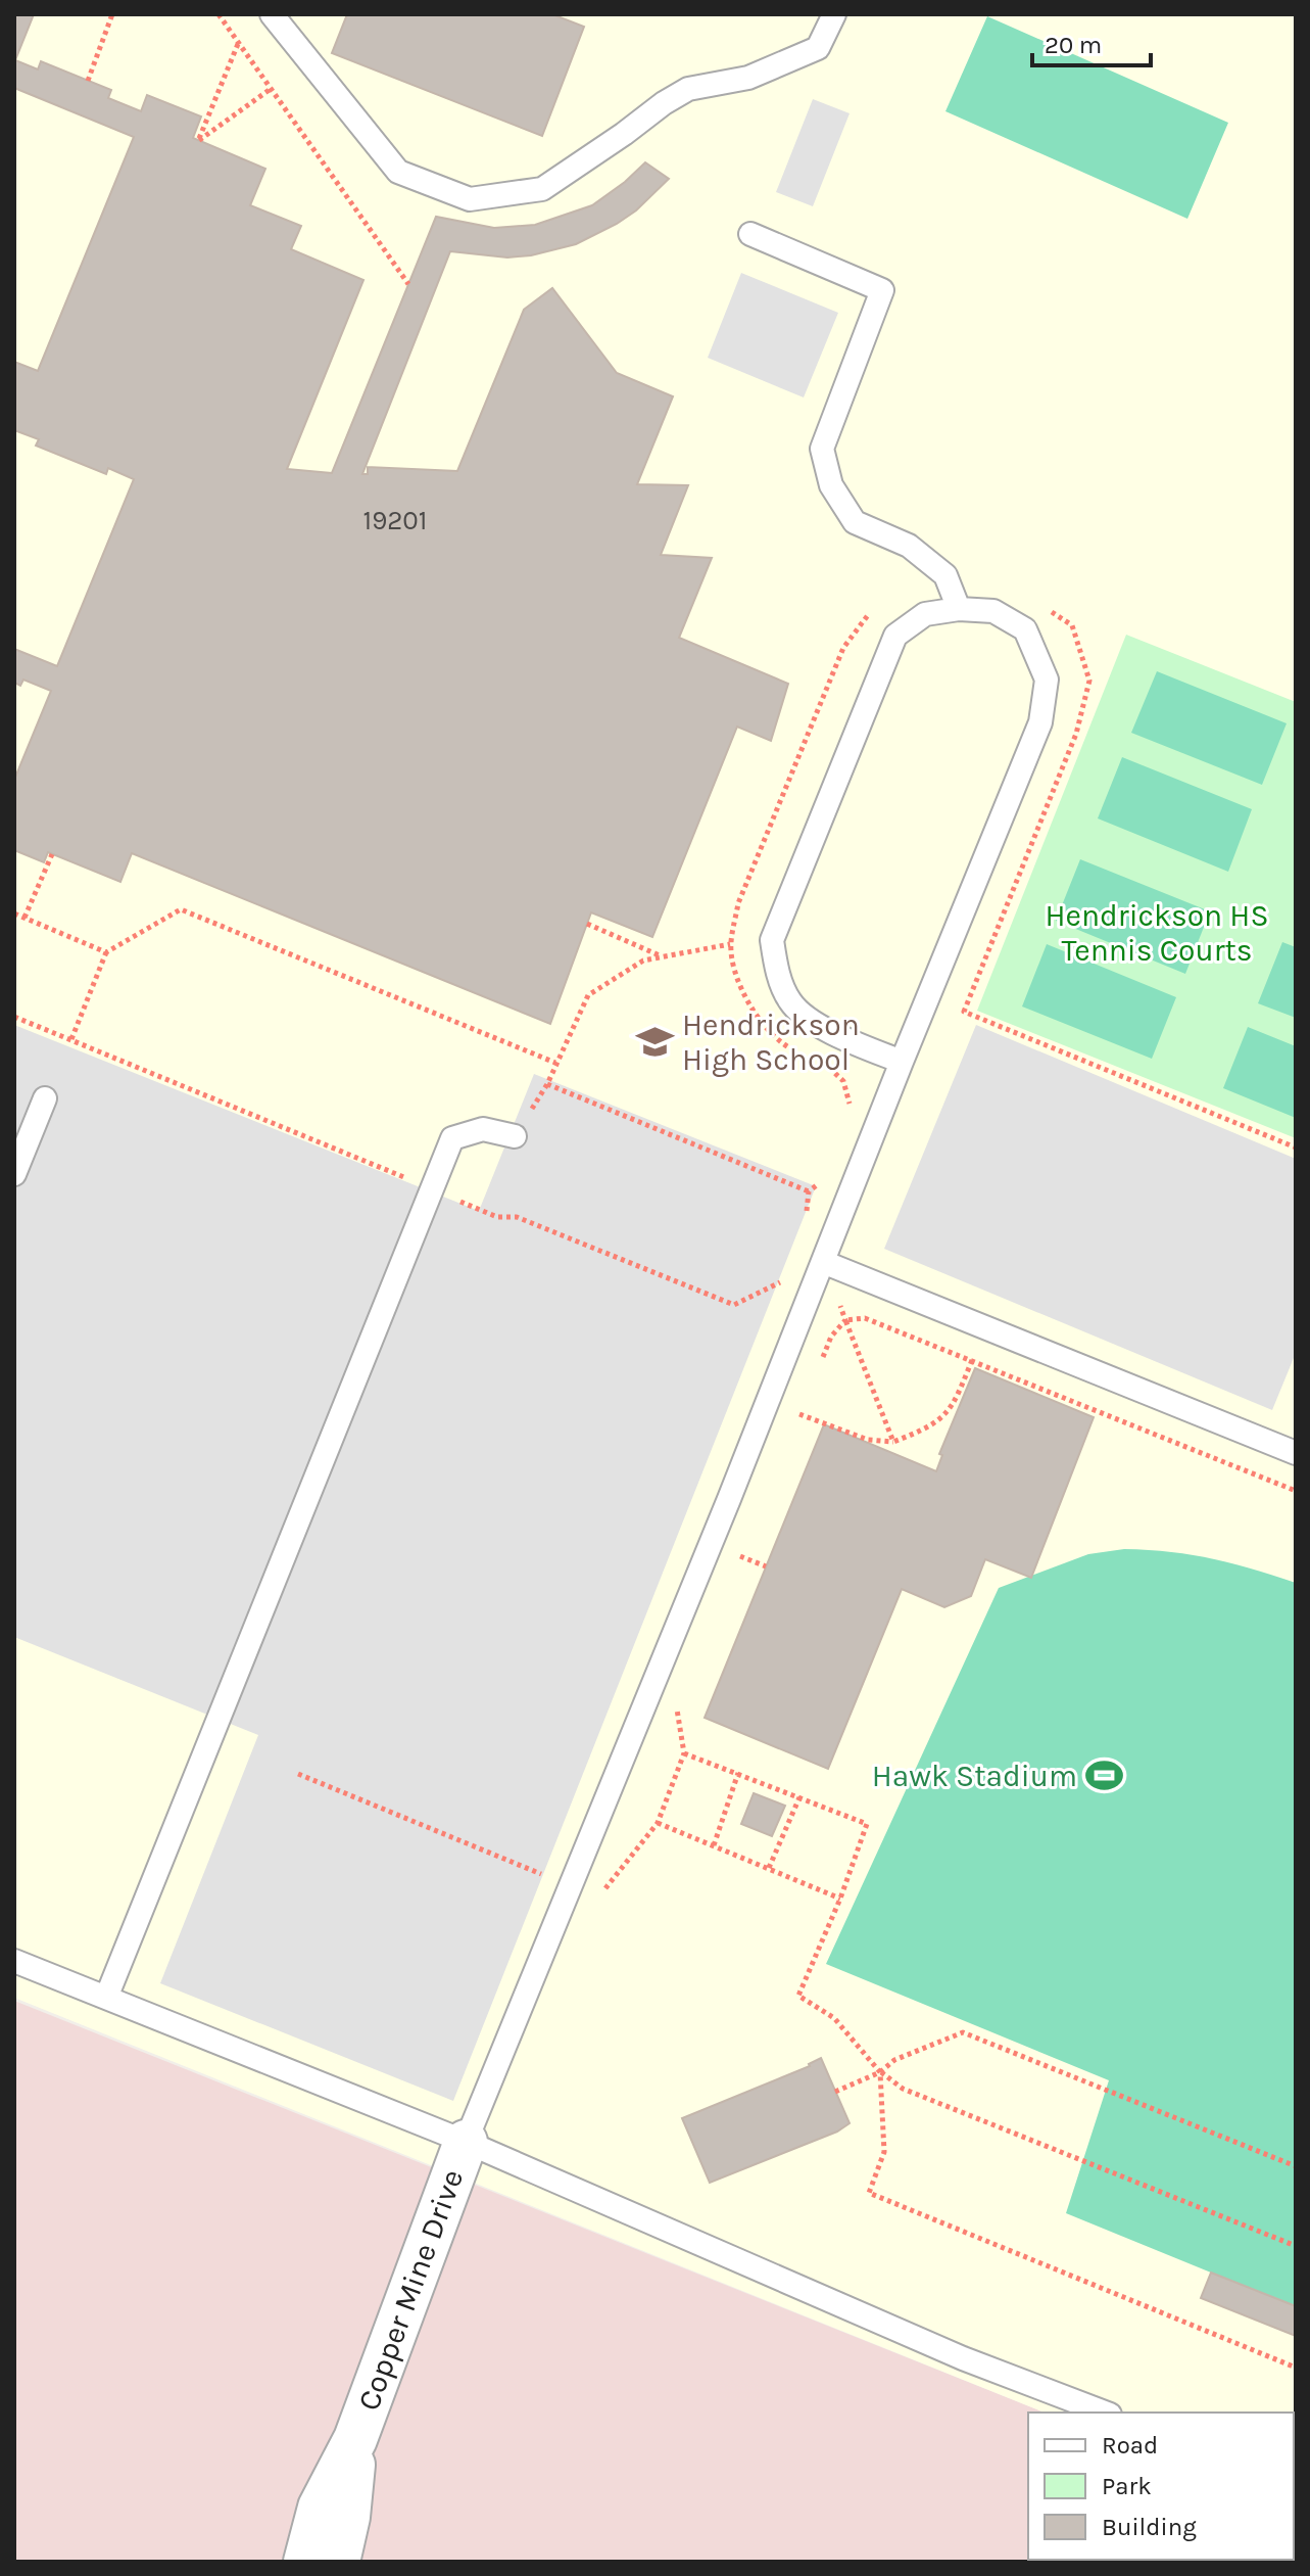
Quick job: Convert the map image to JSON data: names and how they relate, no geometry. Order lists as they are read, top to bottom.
{
  "streets": {
    "street": ["Copper Mine Drive"]
  },
  "parks": ["Hendrickson HS Tennis Courts"],
  "places": {
    "school or university": ["Hendrickson High School"],
    "sports": ["Hawk Stadium"]
  },
  "house_numbers": ["19201"],
  "legend": ["Road", "Park", "Building"],
  "scale_bar": "20 m"
}
